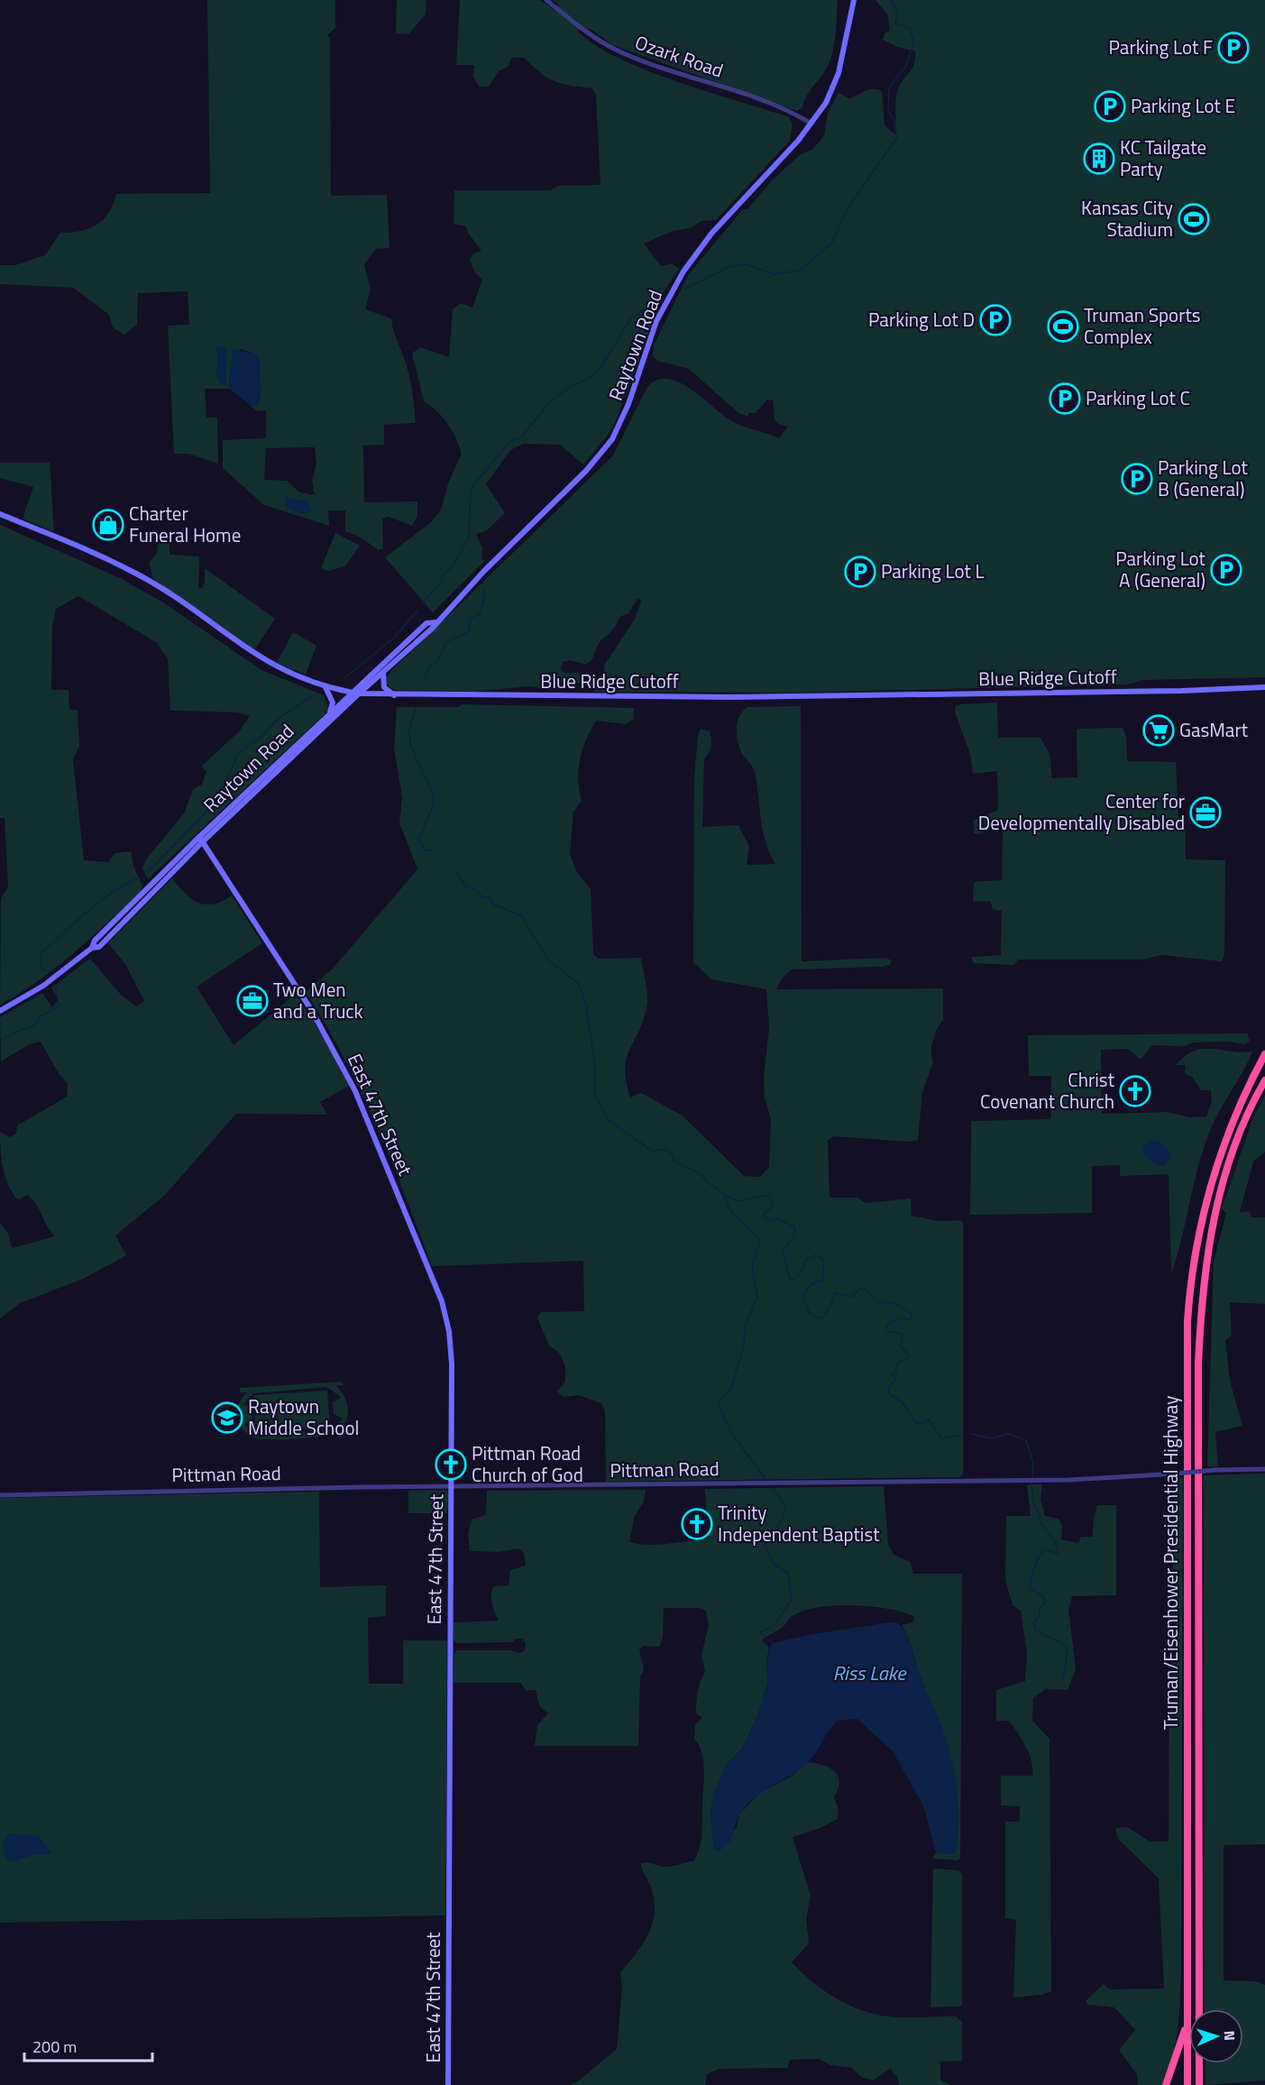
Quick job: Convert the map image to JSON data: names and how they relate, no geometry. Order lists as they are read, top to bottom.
{
  "streets": {
    "highway": ["Truman/Eisenhower Presidential Highway"],
    "main road": ["Raytown Road", "Blue Ridge Cutoff", "East 47th Street"],
    "street": ["Ozark Road", "Pittman Road"]
  },
  "crossings": [
    ["Ozark Road", "Raytown Road"],
    ["Raytown Road", "Blue Ridge Cutoff"],
    ["Raytown Road", "East 47th Street"],
    ["East 47th Street", "Pittman Road"]
  ],
  "water": ["Riss Lake"],
  "places": {
    "parking": [
      "Parking Lot F",
      "Parking Lot E",
      "Parking Lot D",
      "Parking Lot C",
      "Parking Lot B (General)",
      "Parking Lot A (General)",
      "Parking Lot L"
    ],
    "building": ["KC Tailgate Party"],
    "sports": ["Kansas City Stadium", "Truman Sports Complex"],
    "shop": ["Charter Funeral Home"],
    "supermarket": ["GasMart"],
    "office": ["Center for Developmentally Disabled", "Two Men and a Truck"],
    "church": ["Christ Covenant Church", "Pittman Road Church of God", "Trinity Independent Baptist"],
    "school or university": ["Raytown Middle School"]
  },
  "scale_bar": "200 m",
  "north": "right"
}
